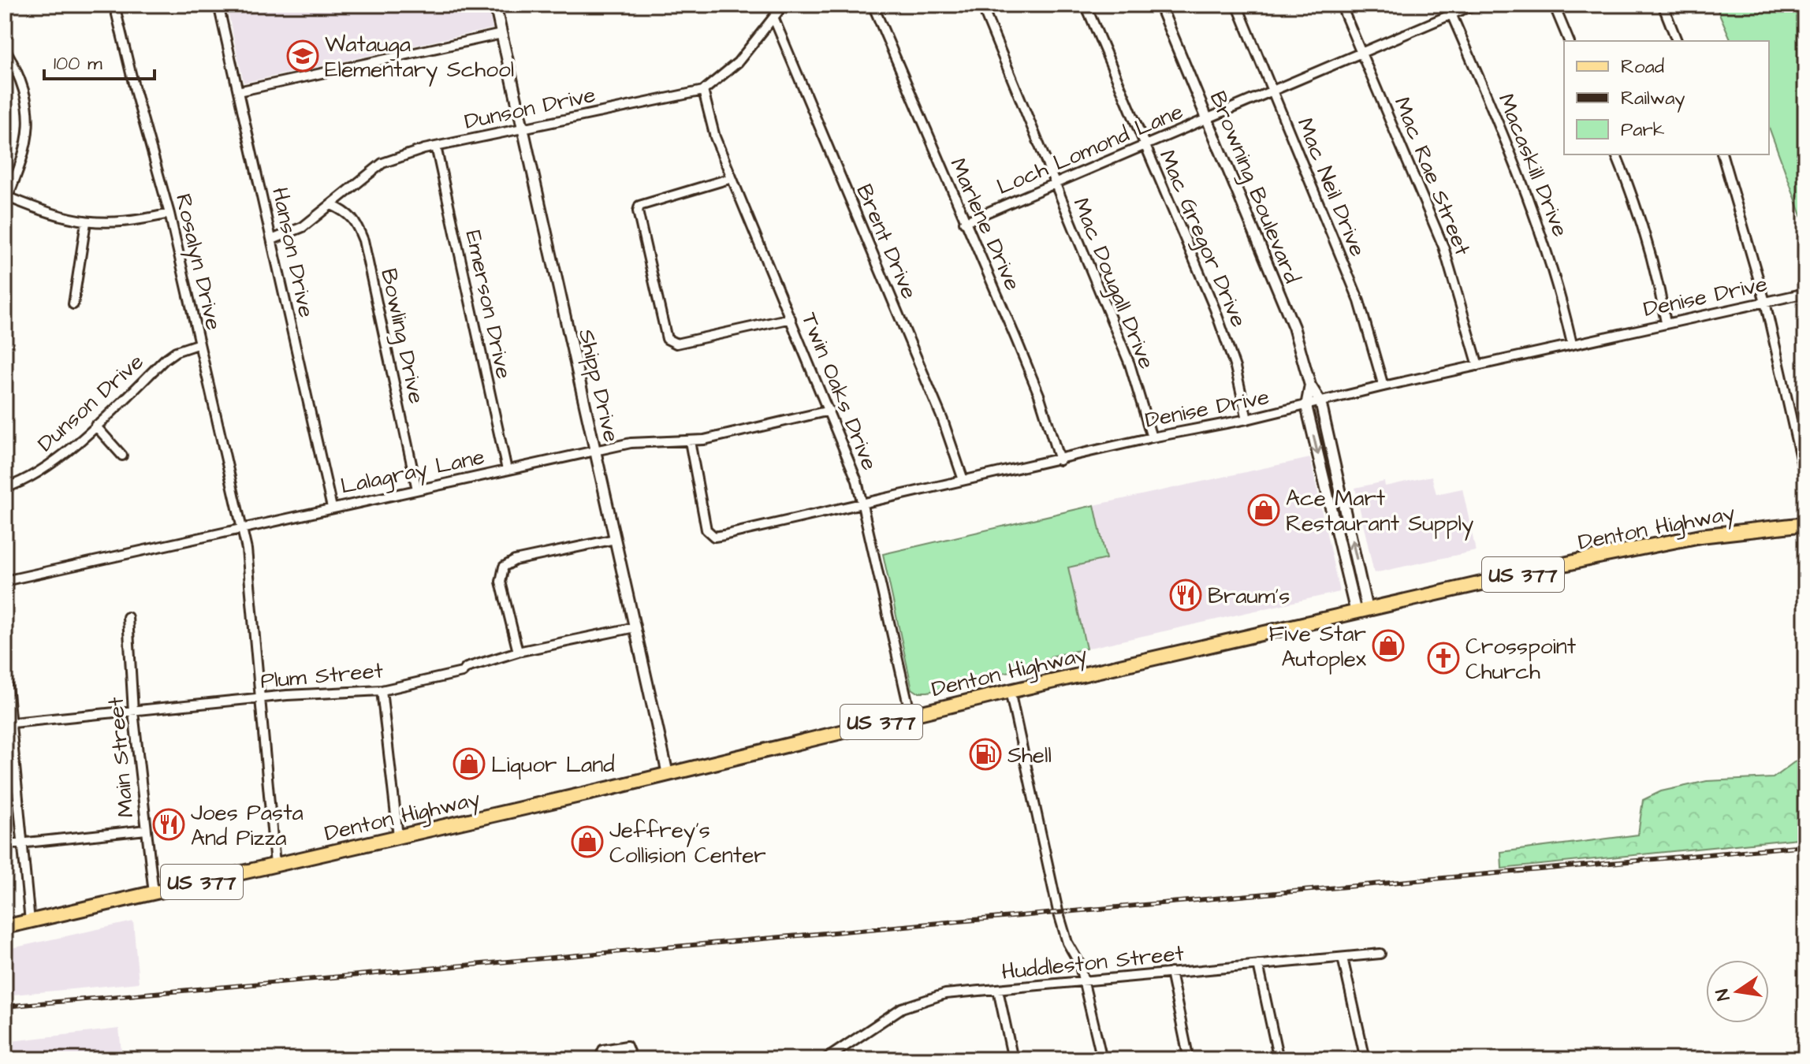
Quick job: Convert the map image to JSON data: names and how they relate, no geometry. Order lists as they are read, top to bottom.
{
  "streets": {
    "main road": ["Denton Highway", "US 377"],
    "street": [
      "Dunson Drive",
      "Loch Lomond Lane",
      "Macaskill Drive",
      "Mac Rae Street",
      "Browning Boulevard",
      "Mac Neil Drive",
      "Marlene Drive",
      "Mac Gregor Drive",
      "Brent Drive",
      "Hanson Drive",
      "Rosalyn Drive",
      "Mac Dougall Drive",
      "Denise Drive",
      "Emerson Drive",
      "Bowling Drive",
      "Shipp Drive",
      "Twin Oaks Drive",
      "Lalagray Lane",
      "Plum Street",
      "Main Street",
      "Huddleston Street"
    ]
  },
  "crossings": [
    ["Dunson Drive", "Brent Drive"],
    ["Dunson Drive", "Hanson Drive"],
    ["Dunson Drive", "Rosalyn Drive"],
    ["Dunson Drive", "Emerson Drive"],
    ["Dunson Drive", "Bowling Drive"],
    ["Dunson Drive", "Shipp Drive"],
    ["Dunson Drive", "Twin Oaks Drive"],
    ["Loch Lomond Lane", "Macaskill Drive"],
    ["Loch Lomond Lane", "Mac Rae Street"],
    ["Loch Lomond Lane", "Browning Boulevard"],
    ["Loch Lomond Lane", "Mac Neil Drive"],
    ["Loch Lomond Lane", "Marlene Drive"],
    ["Loch Lomond Lane", "Mac Gregor Drive"],
    ["Loch Lomond Lane", "Mac Dougall Drive"],
    ["Macaskill Drive", "Denise Drive"],
    ["Mac Rae Street", "Denise Drive"],
    ["Browning Boulevard", "Denise Drive"],
    ["Browning Boulevard", "Denton Highway"],
    ["Mac Neil Drive", "Denise Drive"],
    ["Marlene Drive", "Denise Drive"],
    ["Mac Gregor Drive", "Denise Drive"],
    ["Brent Drive", "Denise Drive"],
    ["Hanson Drive", "Lalagray Lane"],
    ["Rosalyn Drive", "Lalagray Lane"],
    ["Rosalyn Drive", "Denton Highway"],
    ["Rosalyn Drive", "Plum Street"],
    ["Mac Dougall Drive", "Denise Drive"],
    ["Denise Drive", "Twin Oaks Drive"],
    ["Denise Drive", "Lalagray Lane"],
    ["Emerson Drive", "Lalagray Lane"],
    ["Bowling Drive", "Lalagray Lane"],
    ["Shipp Drive", "Lalagray Lane"],
    ["Shipp Drive", "Denton Highway"],
    ["Shipp Drive", "Plum Street"],
    ["Twin Oaks Drive", "Lalagray Lane"],
    ["Twin Oaks Drive", "Denton Highway"],
    ["Denton Highway", "Main Street"],
    ["Plum Street", "Main Street"]
  ],
  "places": {
    "school or university": ["Watauga Elementary School"],
    "shop": [
      "Ace Mart Restaurant Supply",
      "Five Star Autoplex",
      "Liquor Land",
      "Jeffrey's Collision Center"
    ],
    "restaurant": ["Braum's", "Joes Pasta And Pizza"],
    "church": ["Crosspoint Church"],
    "fuel station": ["Shell"]
  },
  "legend": ["Road", "Railway", "Park"],
  "scale_bar": "100 m",
  "north": "left"
}
